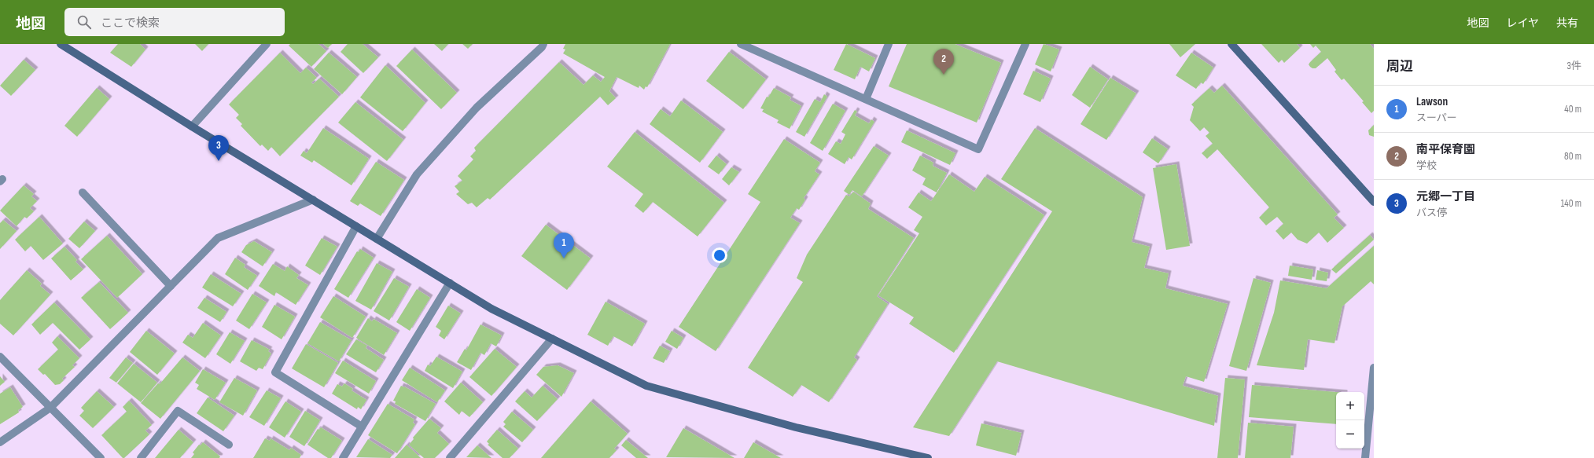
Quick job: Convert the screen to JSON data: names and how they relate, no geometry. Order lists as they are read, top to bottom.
{
  "page": {
    "header": "地図",
    "search": "ここで検索",
    "nav": ["地図", "レイヤ", "共有"],
    "heading": ["周辺", "3件"],
    "pins": ["2", "3", "1"],
    "list": [
      {
        "mark": "1",
        "name": "Lawson",
        "note": "スーパー",
        "value": "40 m"
      },
      {
        "mark": "2",
        "name": "南平保育園",
        "note": "学校",
        "value": "80 m"
      },
      {
        "mark": "3",
        "name": "元郷一丁目",
        "note": "バス停",
        "value": "140 m"
      }
    ],
    "map_buttons": ["+", "−"]
  }
}
